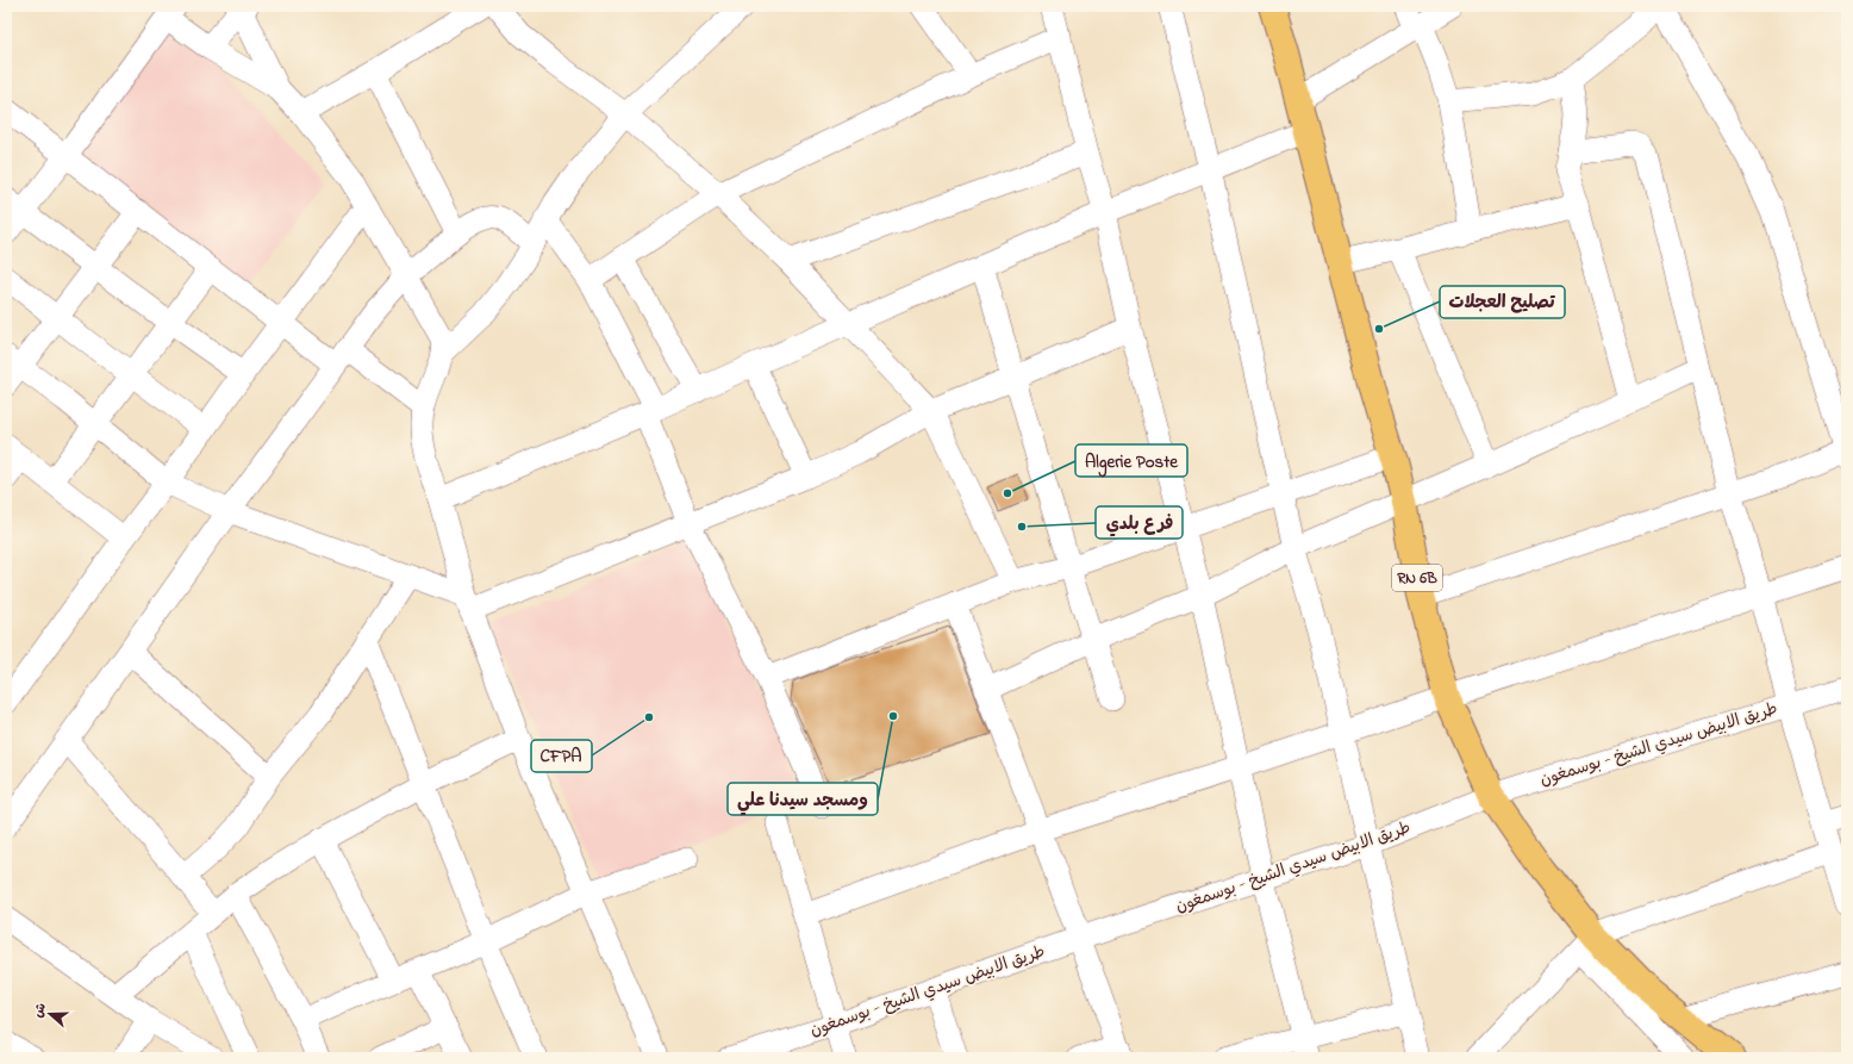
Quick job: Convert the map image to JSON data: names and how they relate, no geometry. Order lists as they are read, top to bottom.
{
  "streets": {
    "main road": ["RN 6B"],
    "street": ["طريق الابيض سيدي الشيخ - بوسمغون"]
  },
  "crossings": [
    ["RN 6B", "طريق الابيض سيدي الشيخ - بوسمغون"]
  ],
  "places": [
    "تصليح العجلات",
    "Algerie Poste",
    "فرع بلدي",
    "ومسجد سيدنا علي",
    "CFPA"
  ],
  "north": "left"
}
